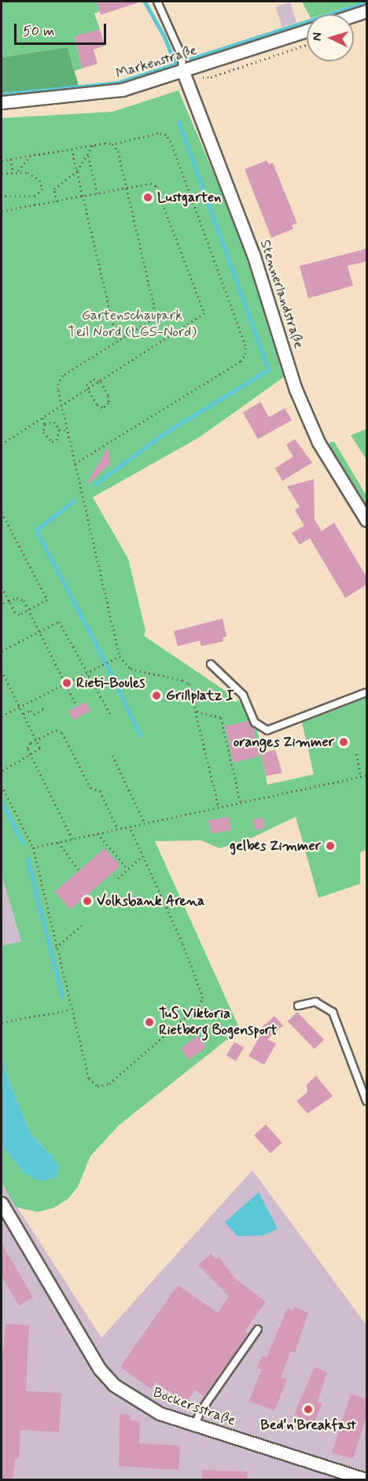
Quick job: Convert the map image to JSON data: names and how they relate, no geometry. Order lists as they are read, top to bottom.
{
  "streets": {
    "street": ["Markenstraße", "Stennerlandstraße", "Böckersstraße"]
  },
  "crossings": [
    ["Markenstraße", "Stennerlandstraße"]
  ],
  "parks": ["Gartenschaupark Teil Nord (LGS-Nord)"],
  "places": [
    "Lustgarten",
    "Rieti-Boules",
    "Grillplatz I",
    "oranges Zimmer",
    "gelbes Zimmer",
    "Volksbank Arena",
    "TuS Viktoria Rietberg Bogensport",
    "Bed'n'Breakfast"
  ],
  "scale_bar": "50 m",
  "north": "left"
}
